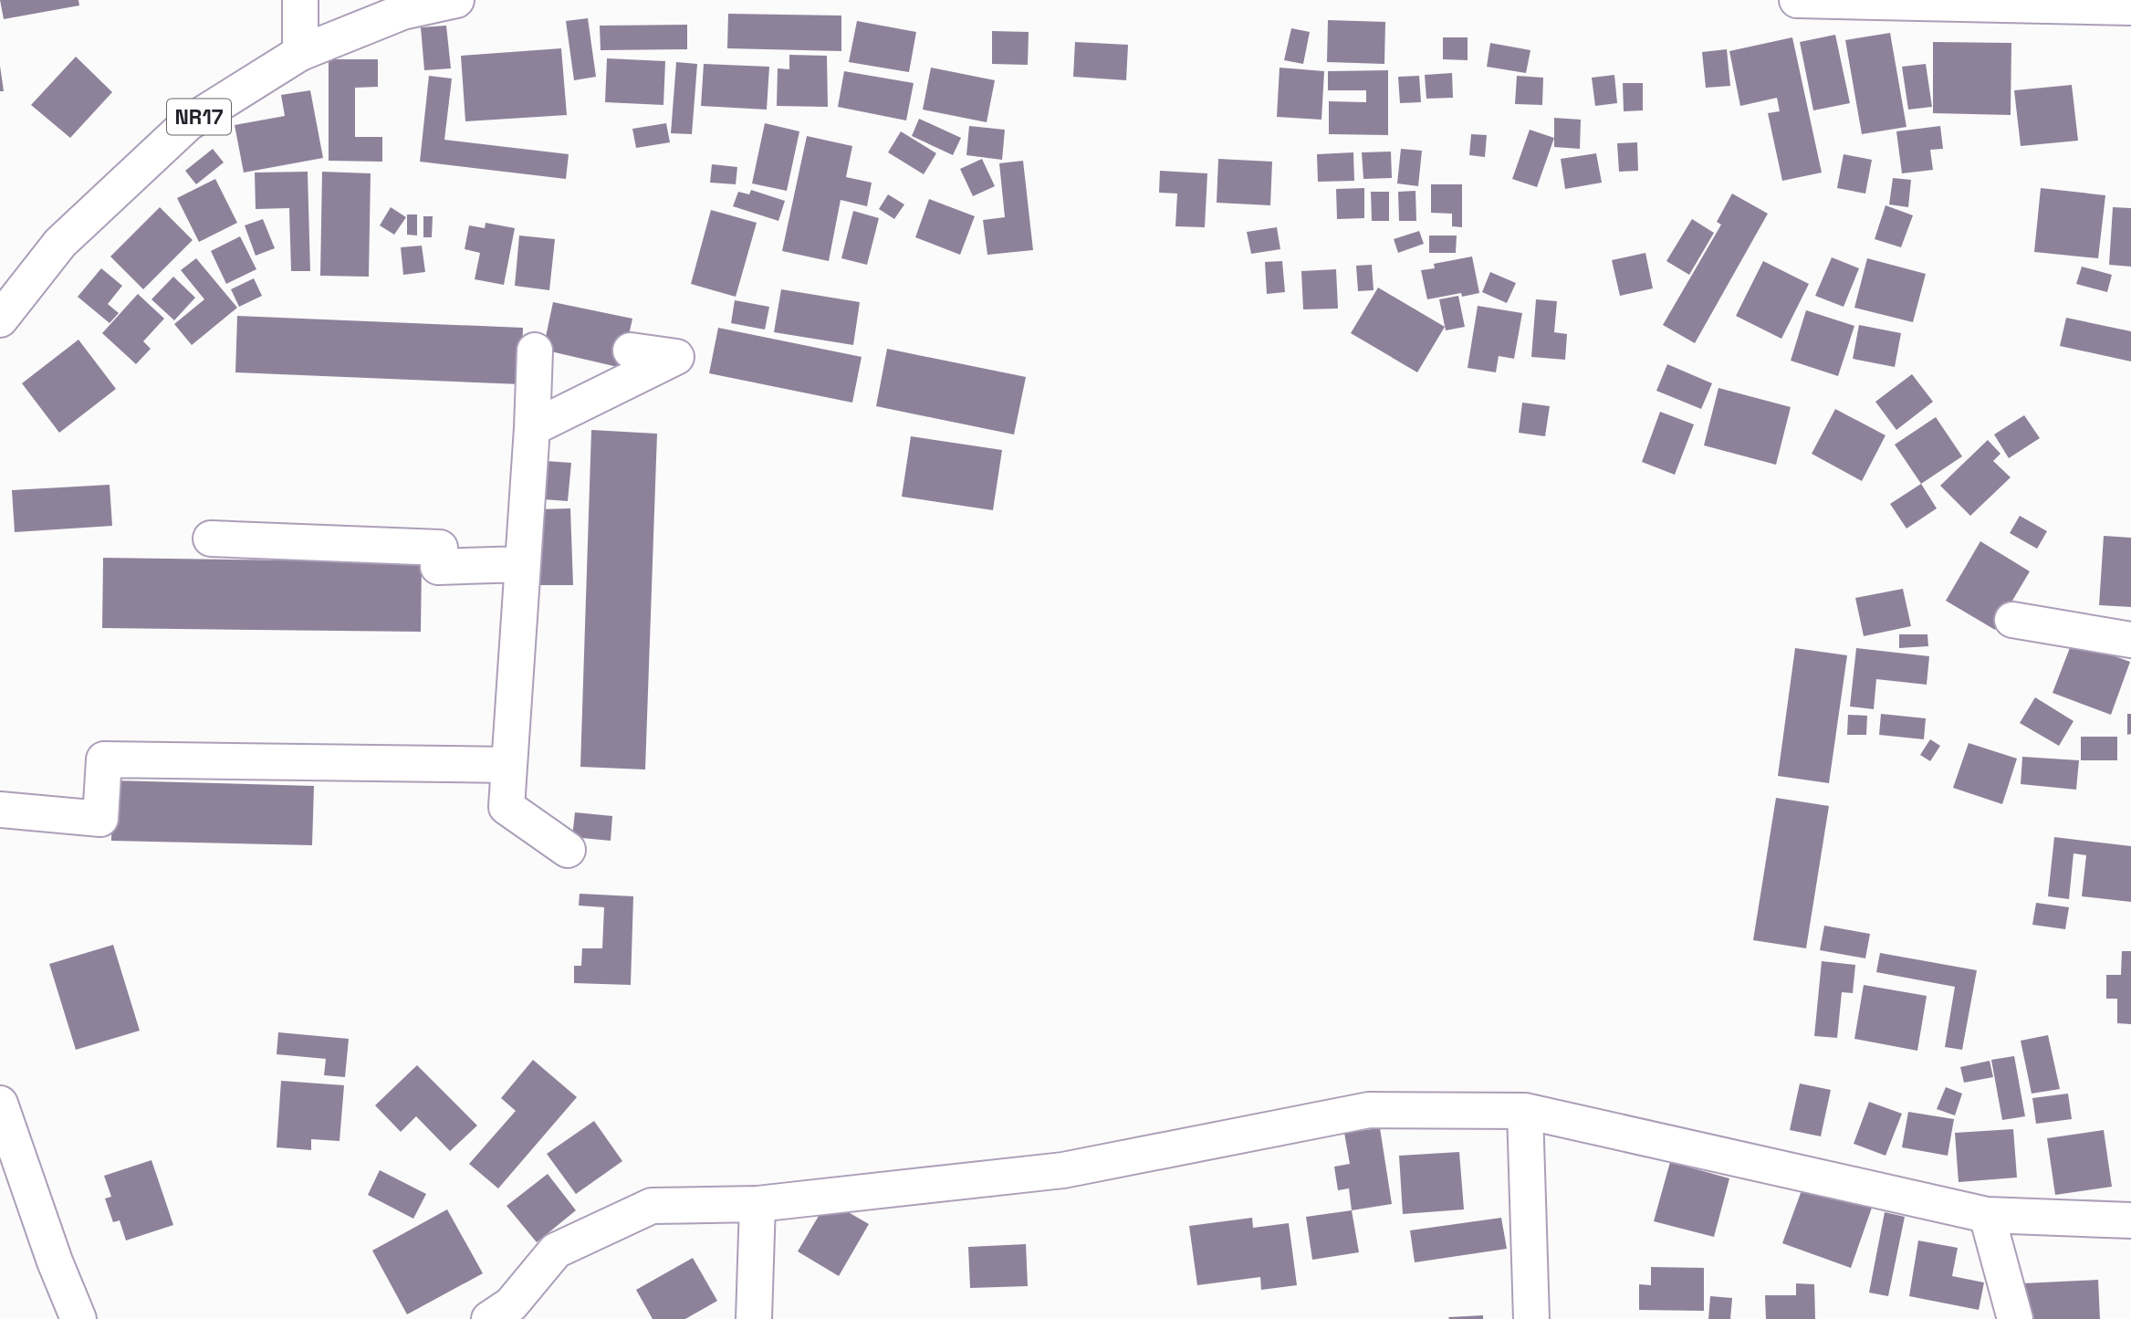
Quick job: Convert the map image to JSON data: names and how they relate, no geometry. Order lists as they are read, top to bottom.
{
  "streets": {
    "street": ["NR17"]
  }
}
